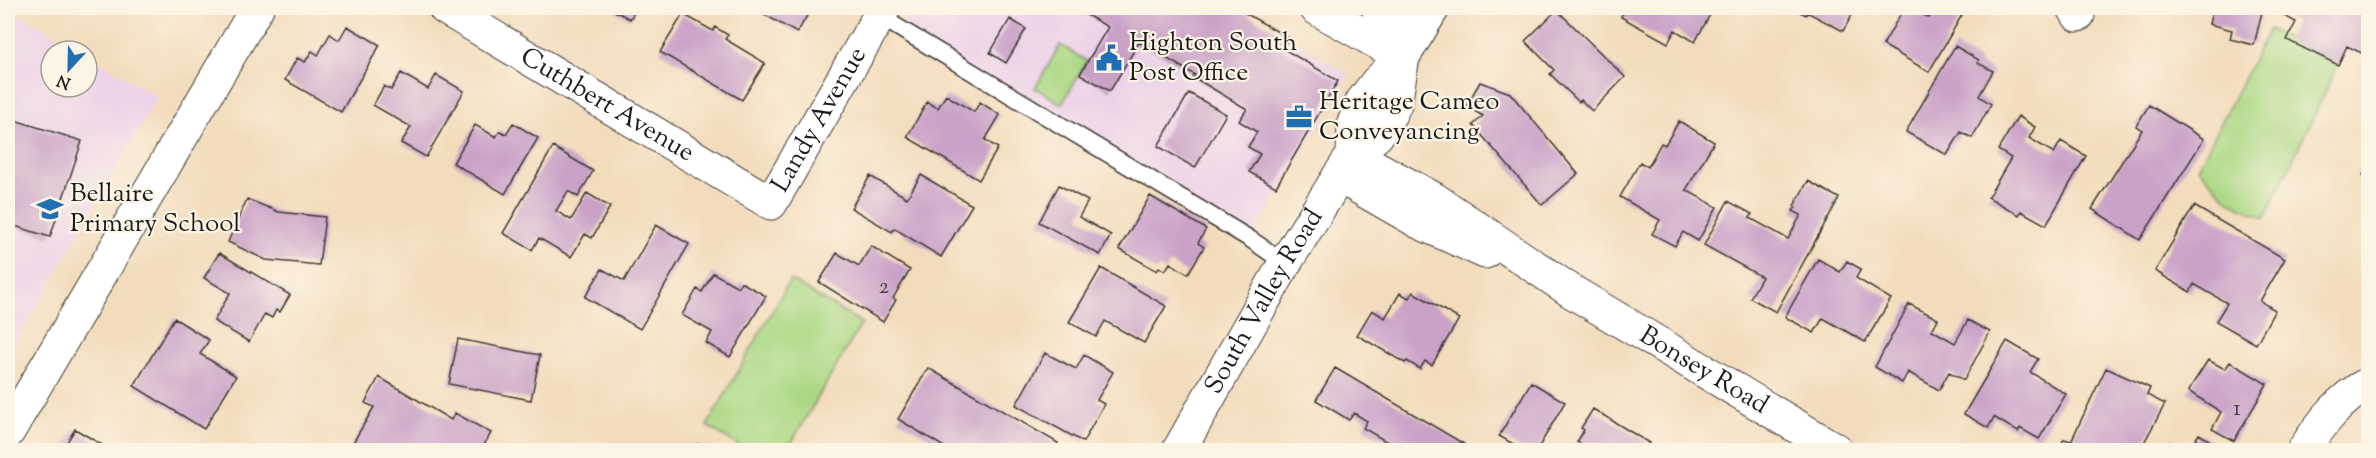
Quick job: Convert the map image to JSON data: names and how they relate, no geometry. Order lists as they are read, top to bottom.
{
  "streets": {
    "street": [
      "Cuthbert Avenue",
      "Landy Avenue",
      "South Valley Road",
      "Bonsey Road"
    ]
  },
  "crossings": [
    ["Cuthbert Avenue", "Landy Avenue"],
    ["South Valley Road", "Bonsey Road"]
  ],
  "places": {
    "public building": ["Highton South Post Office"],
    "office": ["Heritage Cameo Conveyancing"],
    "school or university": ["Bellaire Primary School"]
  },
  "house_numbers": ["2", "1"],
  "north": "bottom"
}
